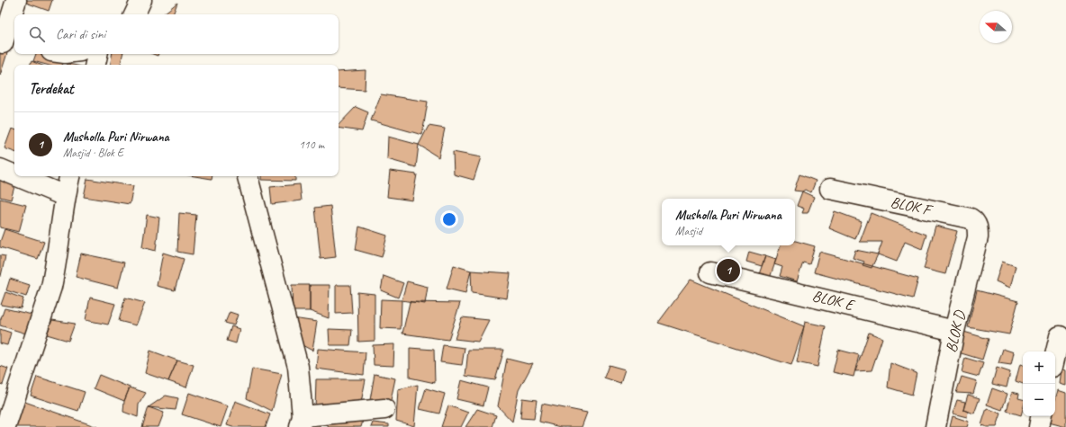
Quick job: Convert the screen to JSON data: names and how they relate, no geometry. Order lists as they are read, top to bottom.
{
  "streets": {
    "street": ["BLOK F", "BLOK E", "BLOK D"]
  },
  "crossings": [
    ["BLOK F", "BLOK D"],
    ["BLOK E", "BLOK D"]
  ],
  "north": "left",
  "page": {
    "search": "Cari di sini",
    "heading": "Terdekat",
    "list": [
      {
        "mark": "1",
        "name": "Musholla Puri Nirwana",
        "note": "Masjid · Blok E",
        "value": "110 m"
      }
    ],
    "popup": ["Musholla Puri Nirwana", "Masjid"],
    "pins": "1",
    "map_buttons": ["+", "−"]
  }
}
